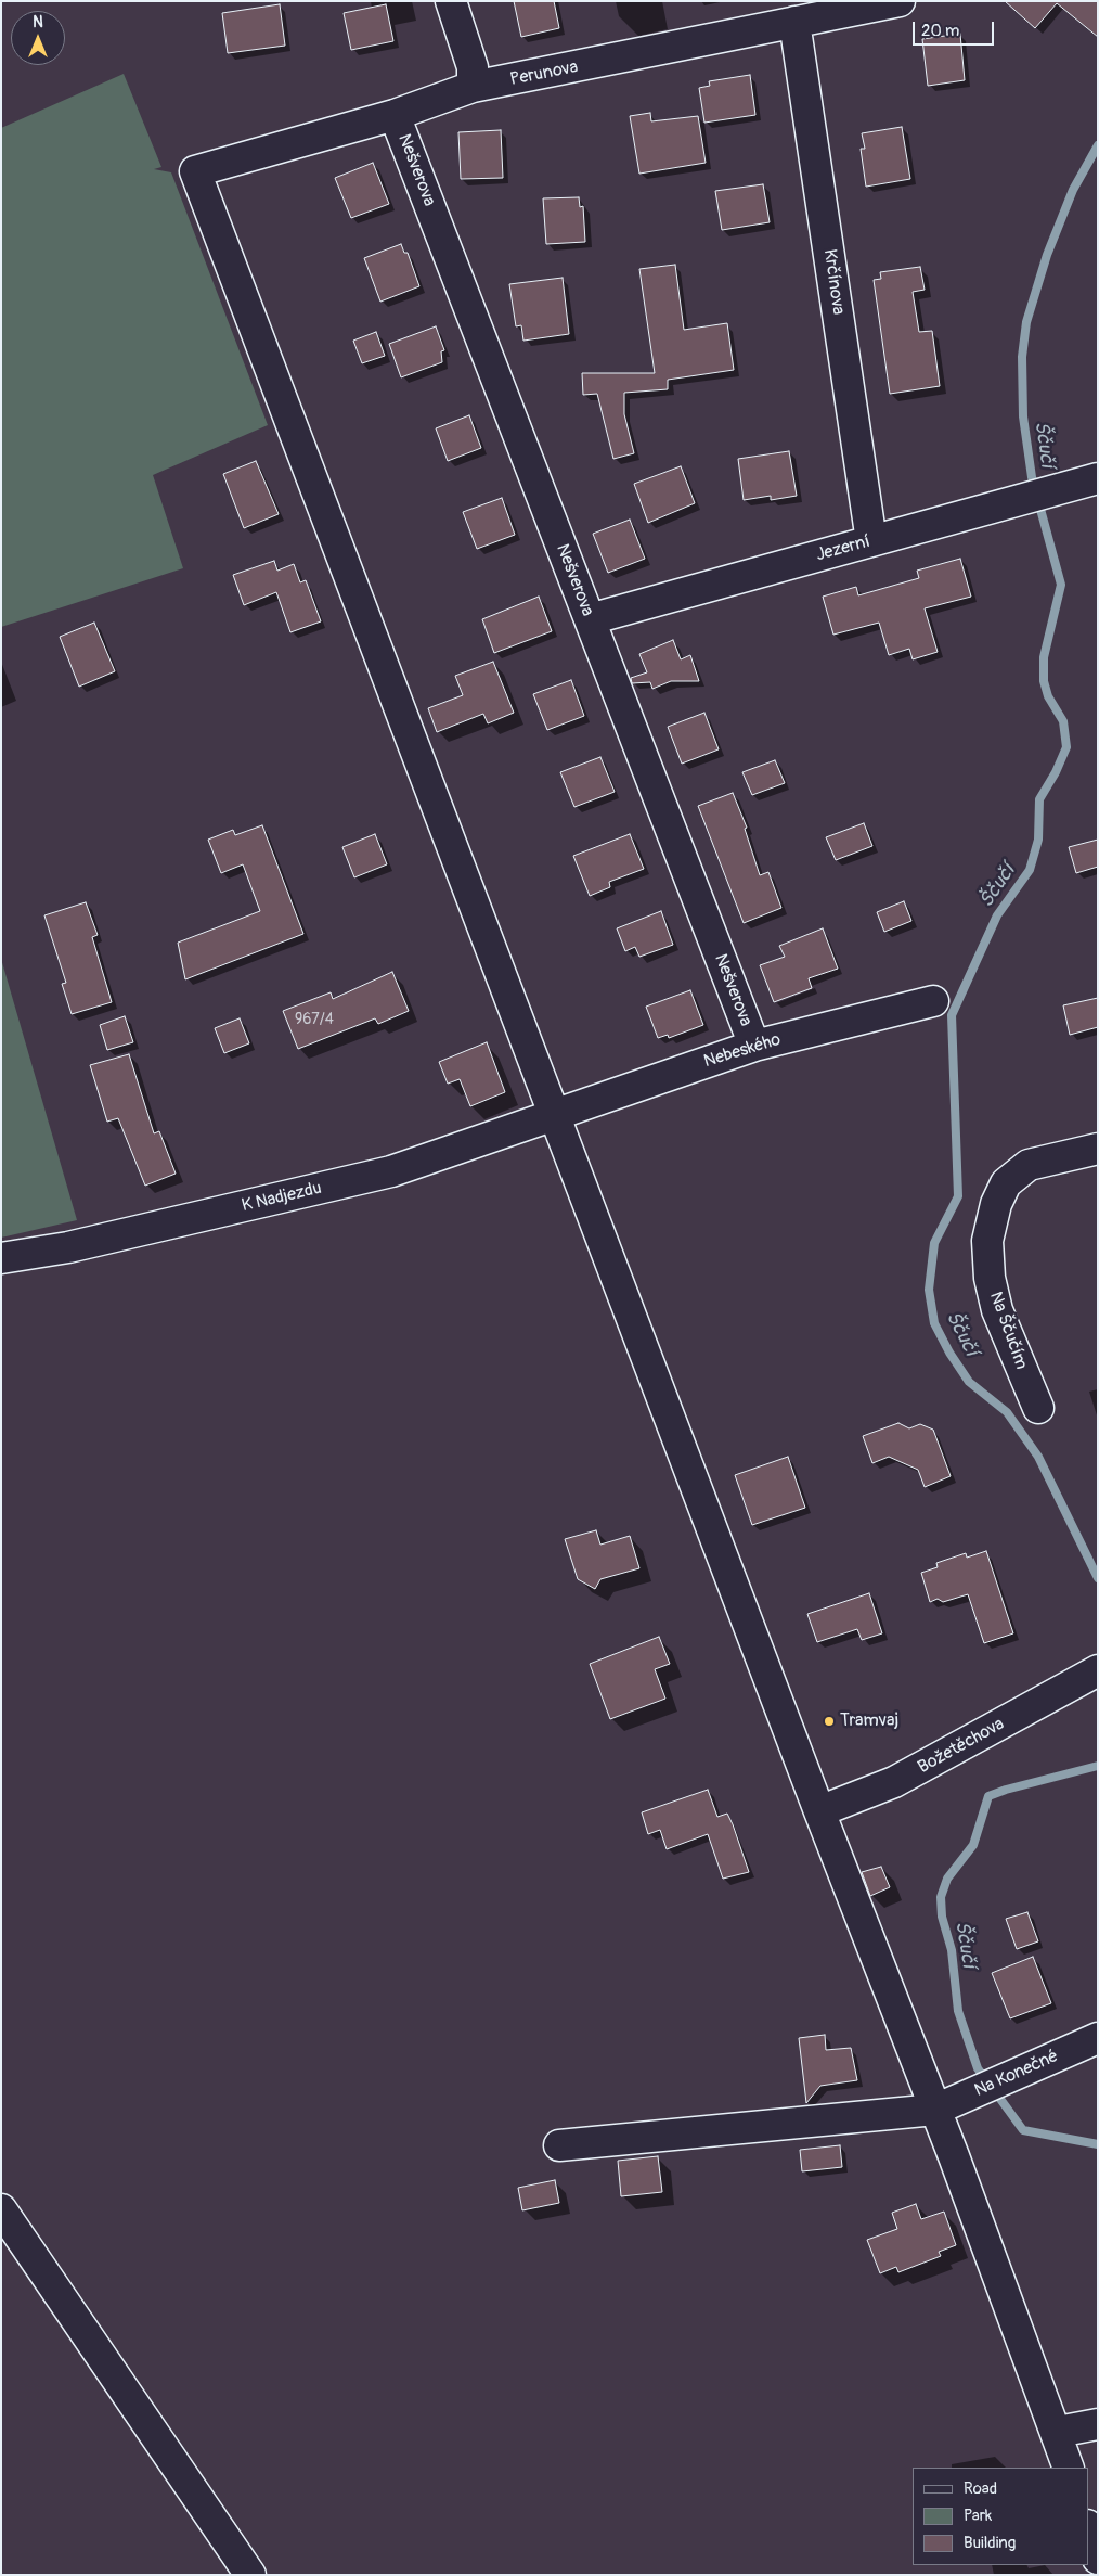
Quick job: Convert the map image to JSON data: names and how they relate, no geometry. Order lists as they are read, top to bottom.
{
  "streets": {
    "street": [
      "Perunova",
      "Nešverova",
      "Krčínova",
      "Jezerní",
      "Nebeského",
      "K Nadjezdu",
      "Na Ščučím",
      "Božetěchova",
      "Na Konečné"
    ]
  },
  "crossings": [
    ["Perunova", "Nešverova"],
    ["Perunova", "Krčínova"],
    ["Perunova", "Nebeského"],
    ["Perunova", "K Nadjezdu"],
    ["Nešverova", "Jezerní"],
    ["Nešverova", "Nebeského"],
    ["Krčínova", "Jezerní"],
    ["Nebeského", "K Nadjezdu"]
  ],
  "water": ["Ščučí"],
  "places": ["Tramvaj"],
  "house_numbers": ["967/4"],
  "legend": ["Road", "Park", "Building"],
  "scale_bar": "20 m",
  "north": "top"
}
